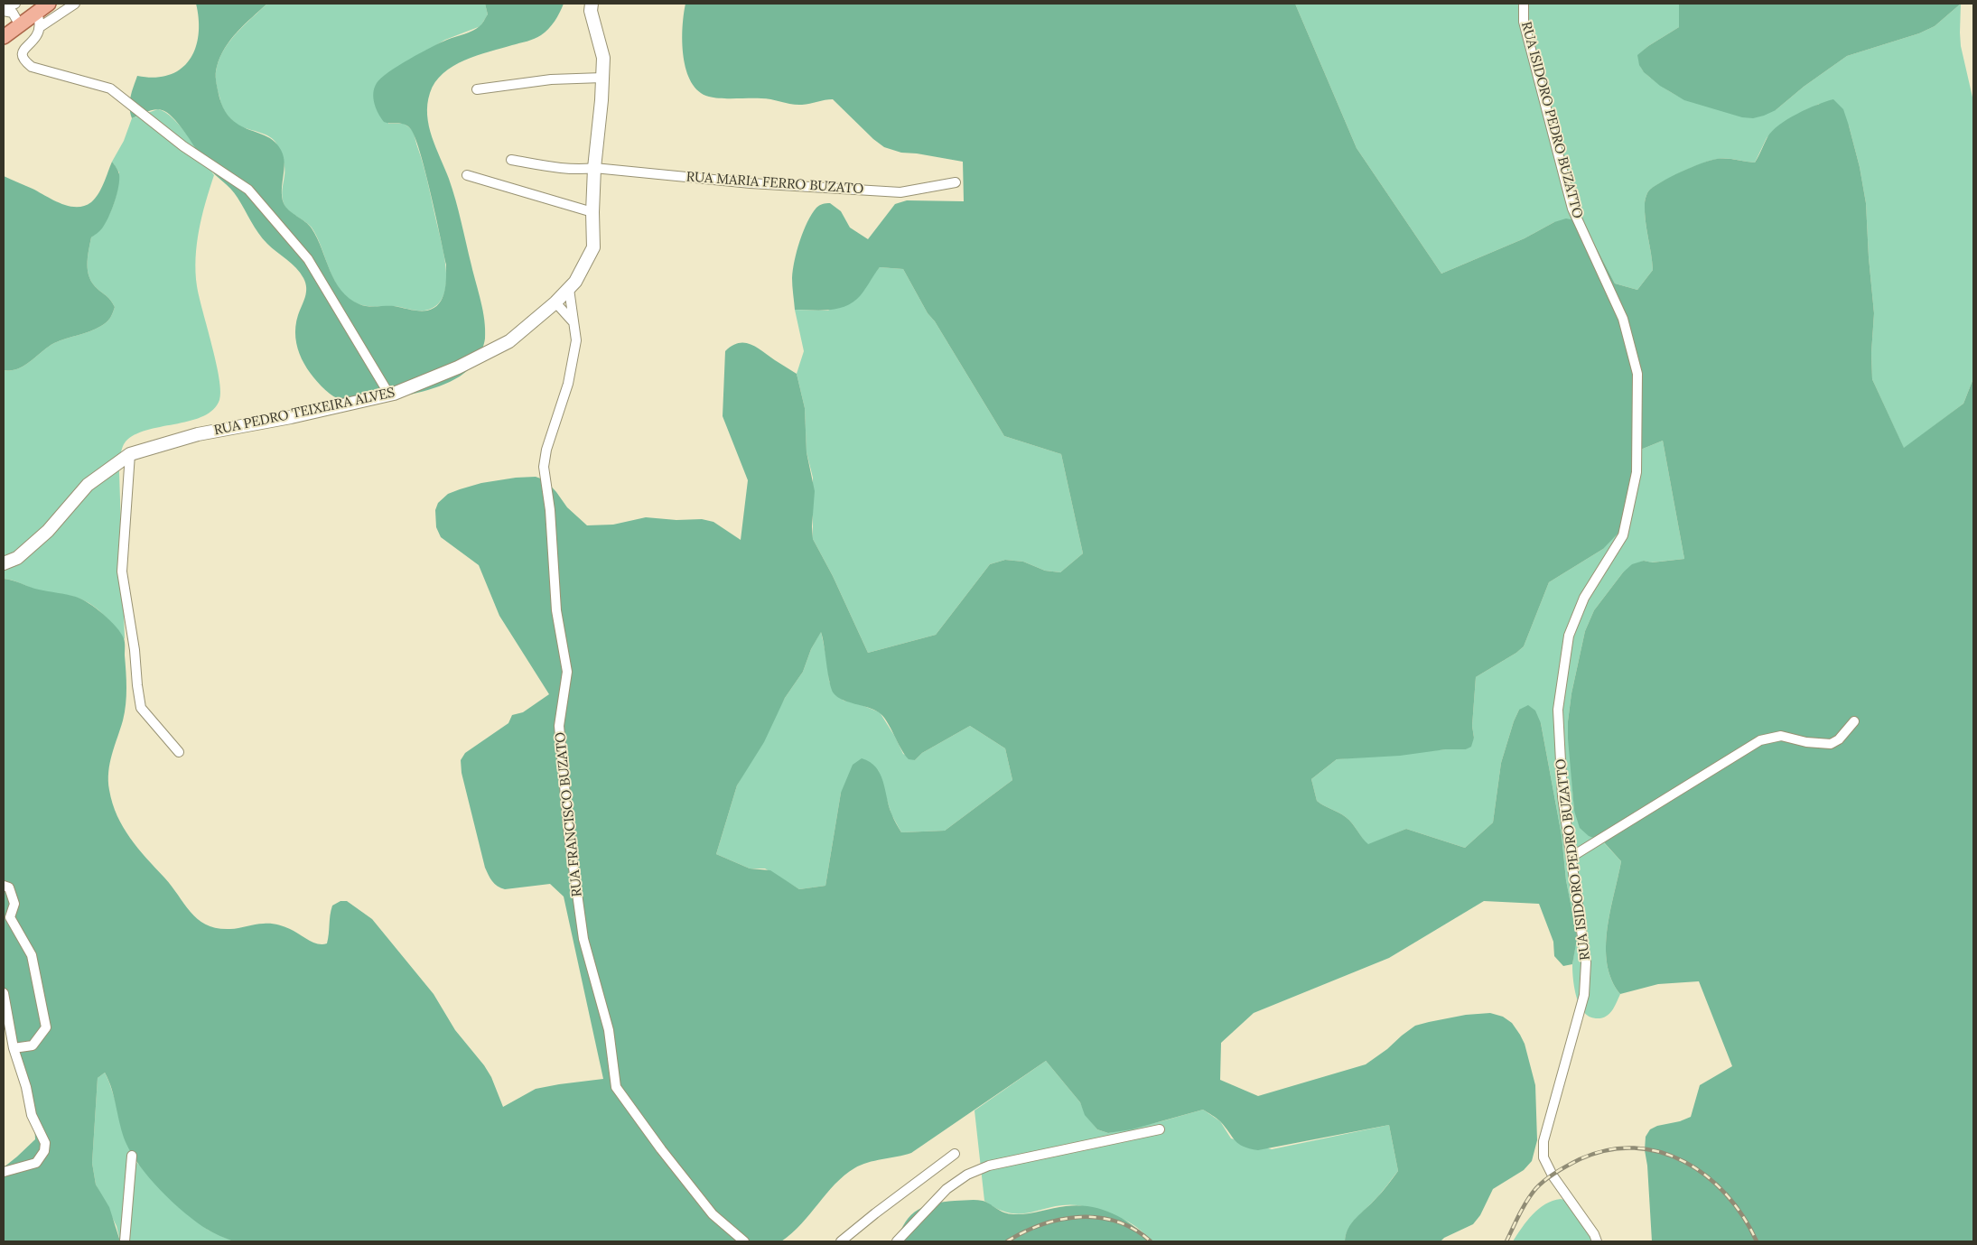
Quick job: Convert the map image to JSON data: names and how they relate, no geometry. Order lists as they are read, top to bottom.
{
  "streets": {
    "street": [
      "RUA ISIDORO PEDRO BUZATTO",
      "RUA MARIA FERRO BUZATO",
      "RUA PEDRO TEIXEIRA ALVES",
      "RUA FRANCISCO BUZATO"
    ]
  },
  "crossings": [
    ["RUA MARIA FERRO BUZATO", "RUA PEDRO TEIXEIRA ALVES"],
    ["RUA PEDRO TEIXEIRA ALVES", "RUA FRANCISCO BUZATO"]
  ]
}
